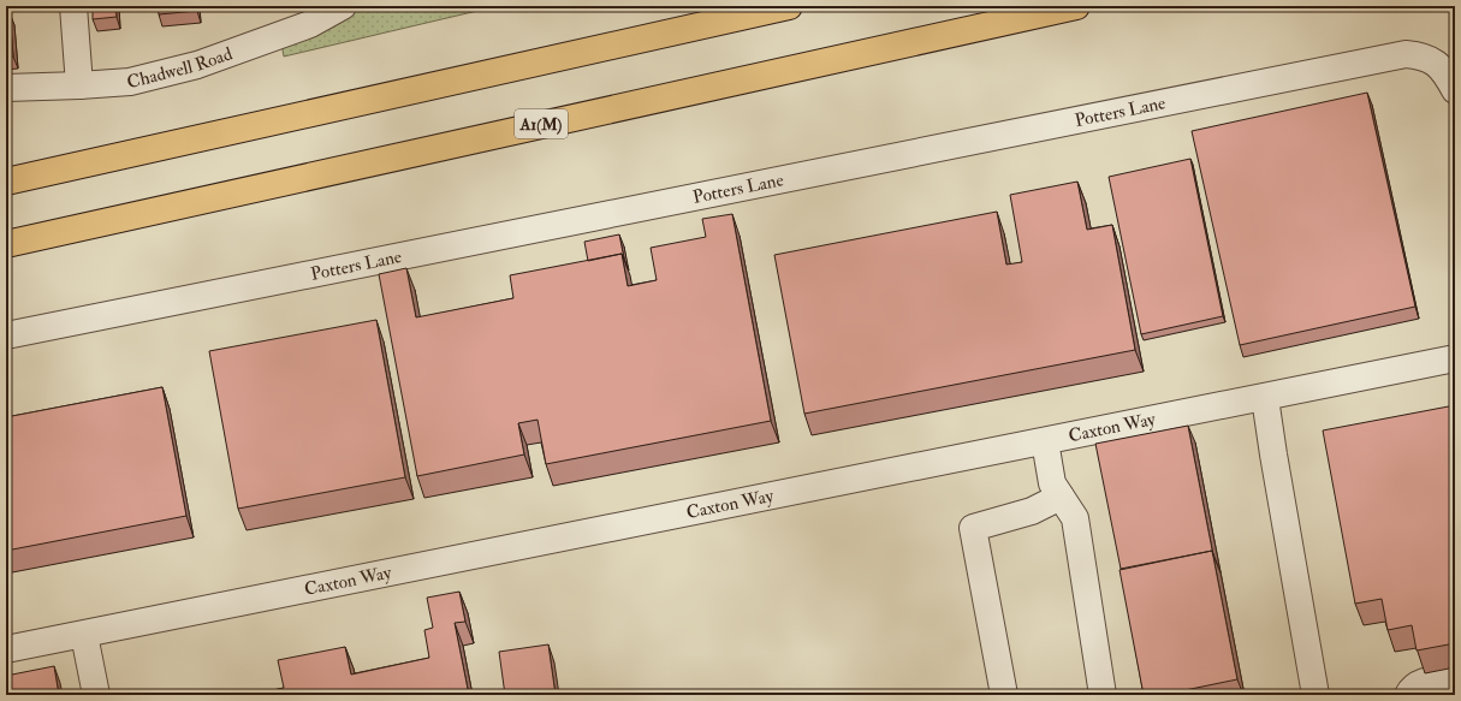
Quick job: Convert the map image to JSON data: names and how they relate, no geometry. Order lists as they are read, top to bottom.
{
  "streets": {
    "highway": ["A1(M)"],
    "street": ["Chadwell Road", "Potters Lane", "Caxton Way"]
  }
}
